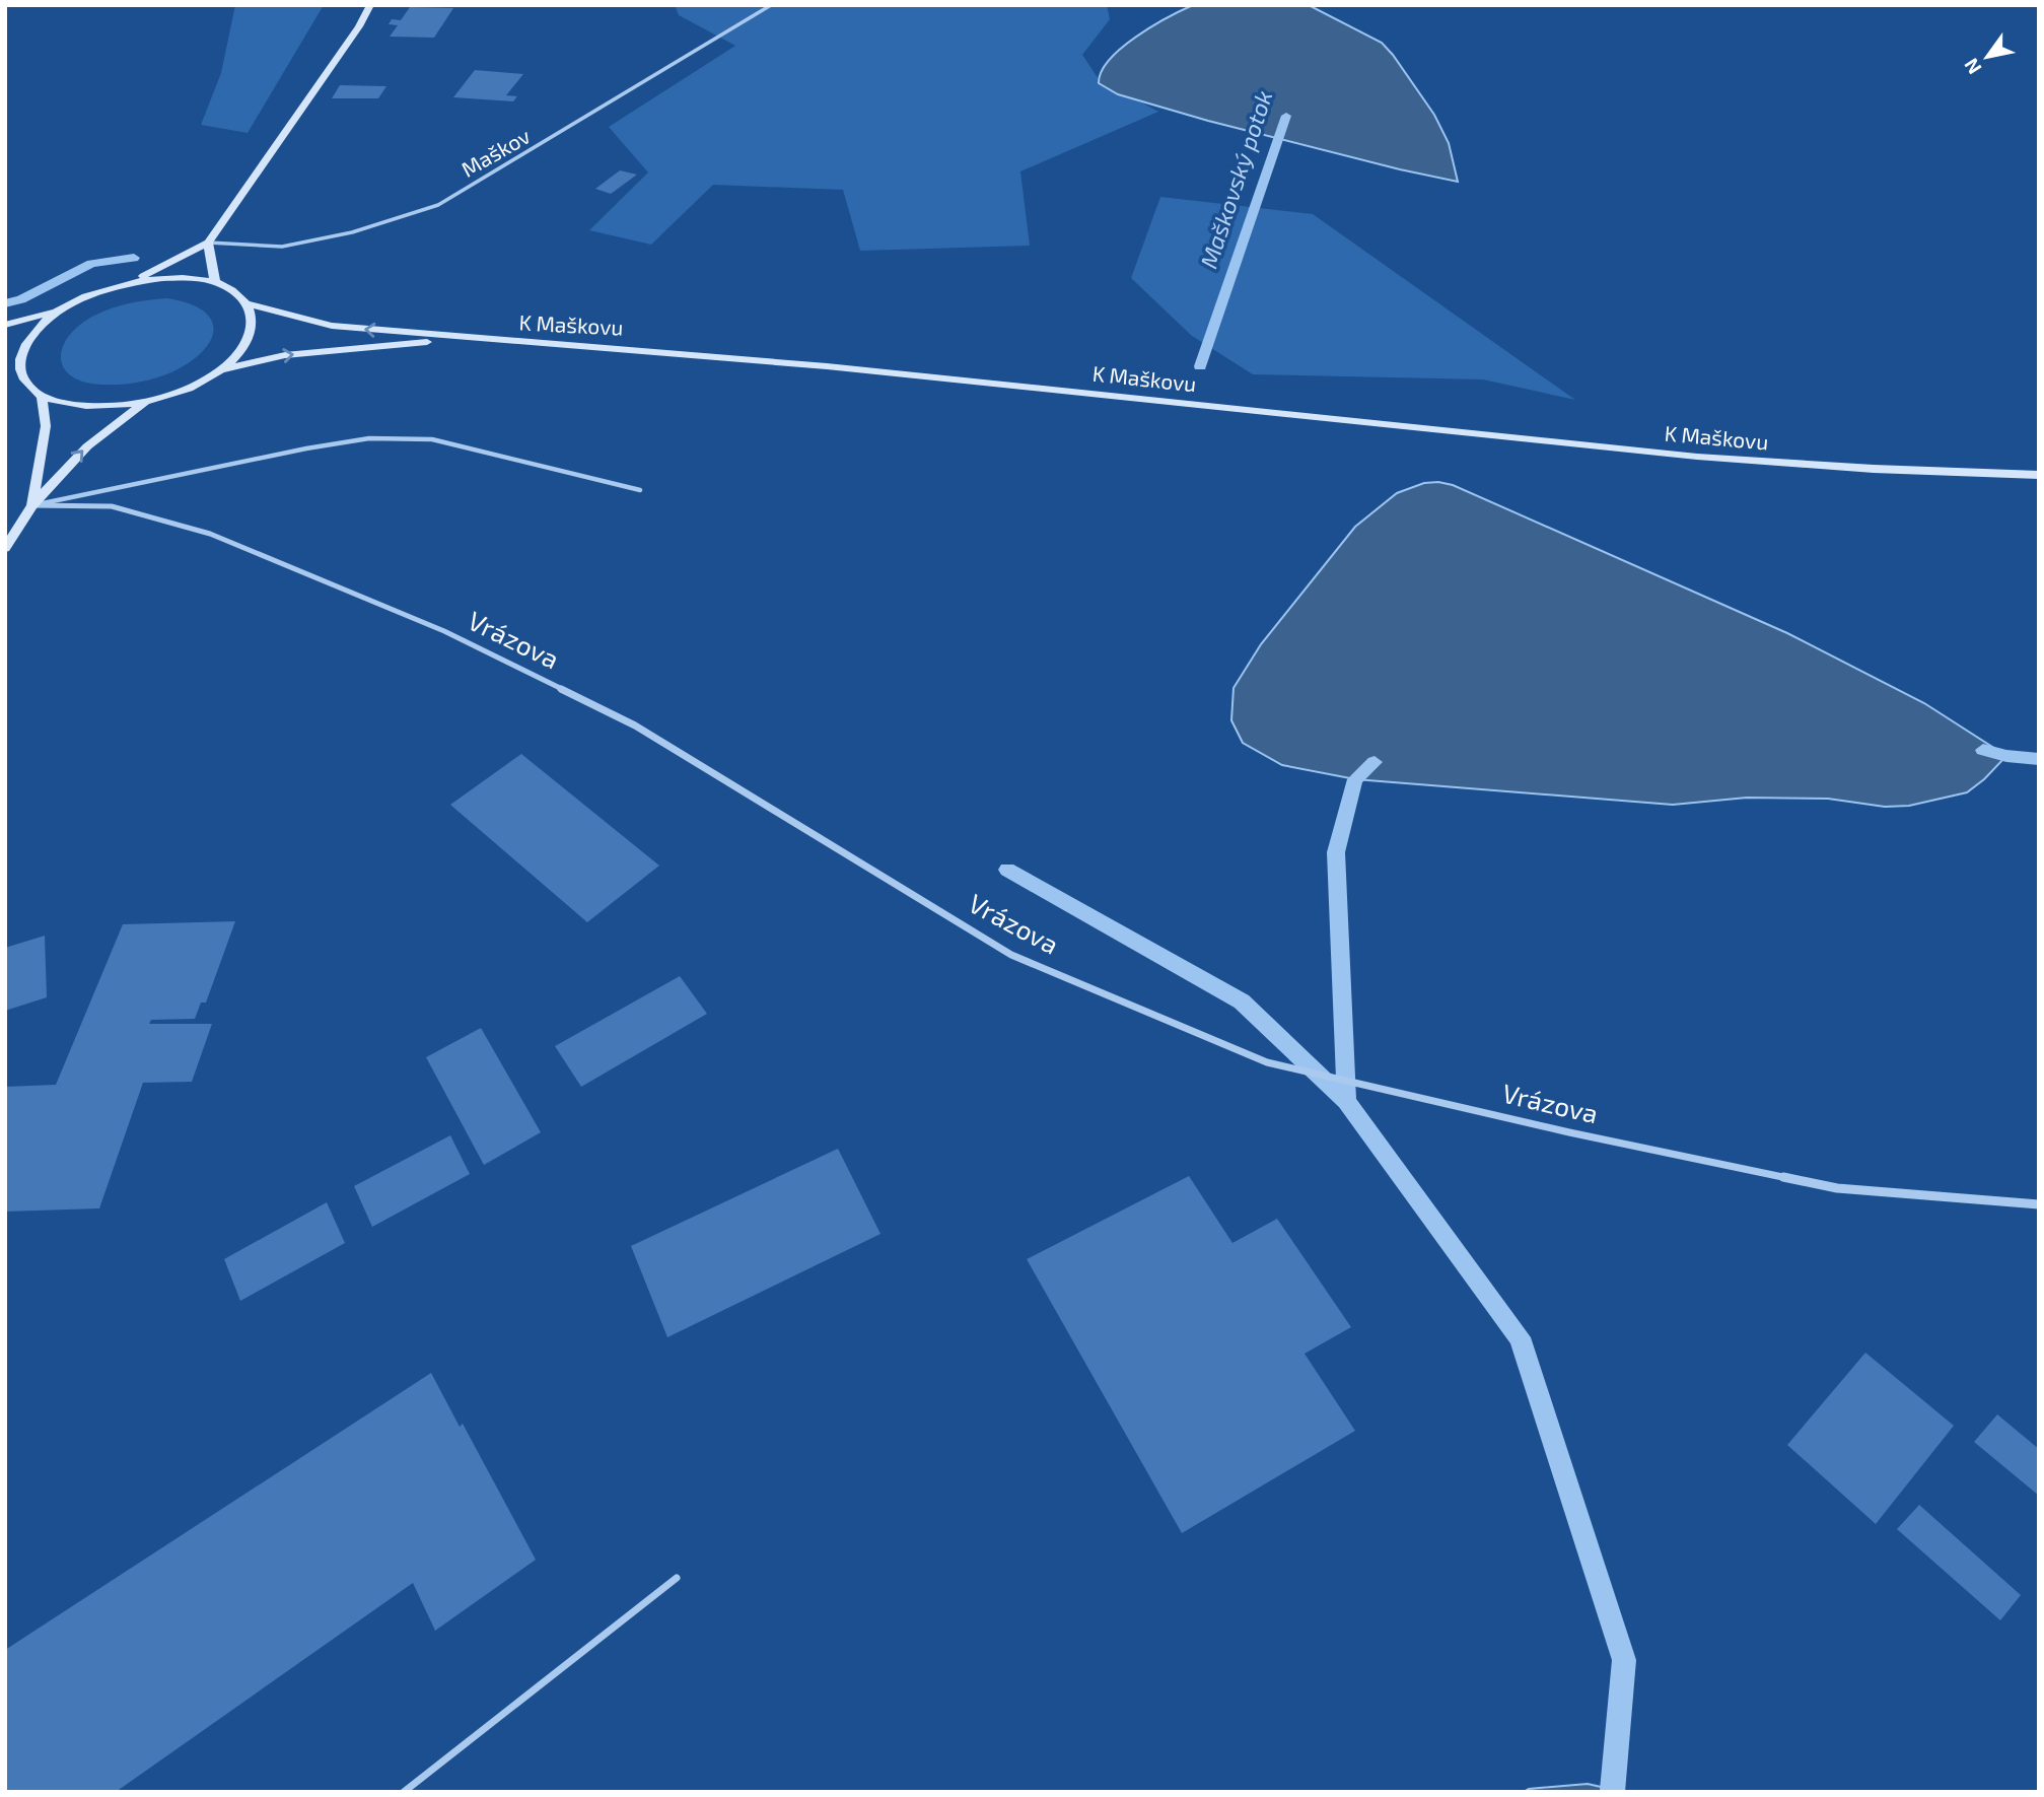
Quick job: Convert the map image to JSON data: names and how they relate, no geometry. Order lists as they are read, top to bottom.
{
  "streets": {
    "main road": ["K Maškovu"],
    "street": ["Vrázova"],
    "lane": ["Maškov"]
  },
  "water": ["Maškovský potok"],
  "north": "bottom left"
}
